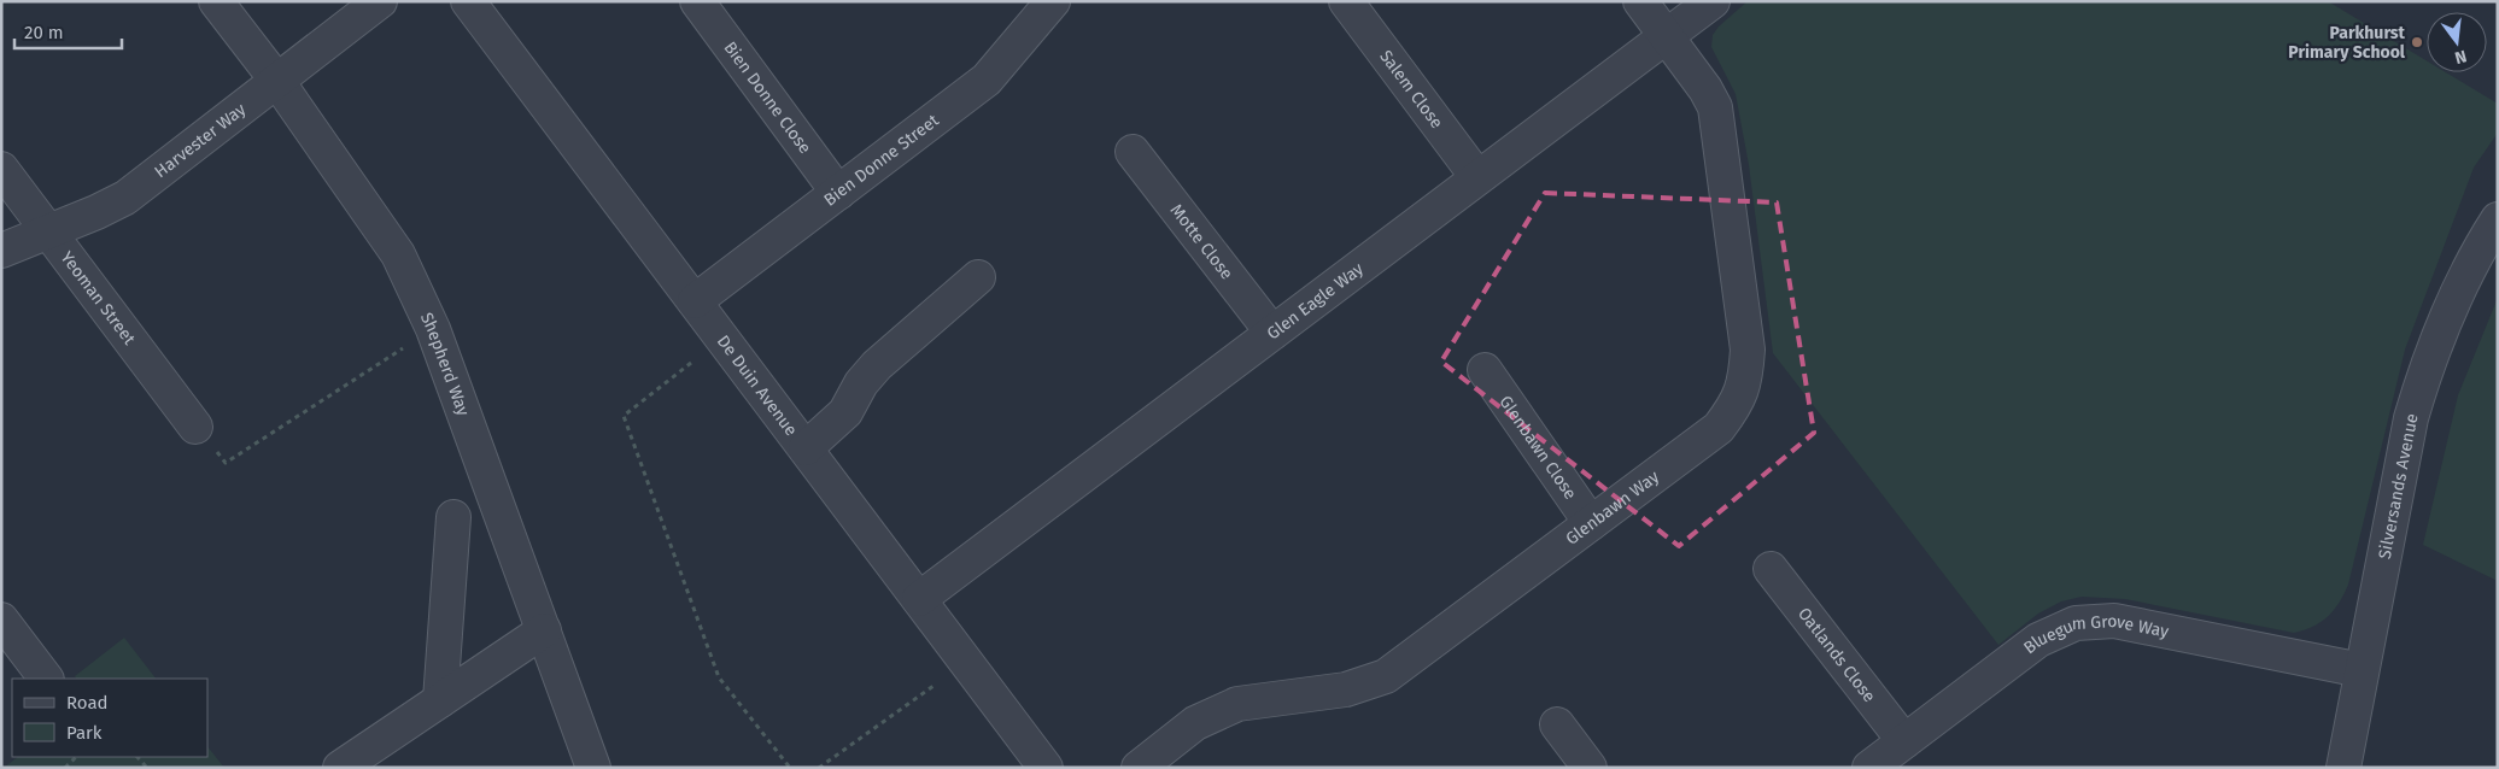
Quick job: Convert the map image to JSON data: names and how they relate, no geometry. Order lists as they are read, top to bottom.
{
  "streets": {
    "street": [
      "Salem Close",
      "Bien Donne Close",
      "Harvester Way",
      "Bien Donne Street",
      "Motte Close",
      "Yeoman Street",
      "Glen Eagle Way",
      "Shepherd Way",
      "De Duin Avenue",
      "Glenbawn Close",
      "Silversands Avenue",
      "Glenbawn Way",
      "Bluegum Grove Way",
      "Oatlands Close"
    ]
  },
  "crossings": [
    ["Salem Close", "Glen Eagle Way"],
    ["Bien Donne Close", "Bien Donne Street"],
    ["Harvester Way", "Yeoman Street"],
    ["Harvester Way", "Shepherd Way"],
    ["Bien Donne Street", "De Duin Avenue"],
    ["Motte Close", "Glen Eagle Way"],
    ["Glen Eagle Way", "De Duin Avenue"],
    ["Glen Eagle Way", "Glenbawn Way"],
    ["Glenbawn Close", "Glenbawn Way"],
    ["Silversands Avenue", "Bluegum Grove Way"],
    ["Bluegum Grove Way", "Oatlands Close"]
  ],
  "places": ["Parkhurst Primary School"],
  "legend": ["Road", "Park"],
  "scale_bar": "20 m",
  "north": "bottom"
}
